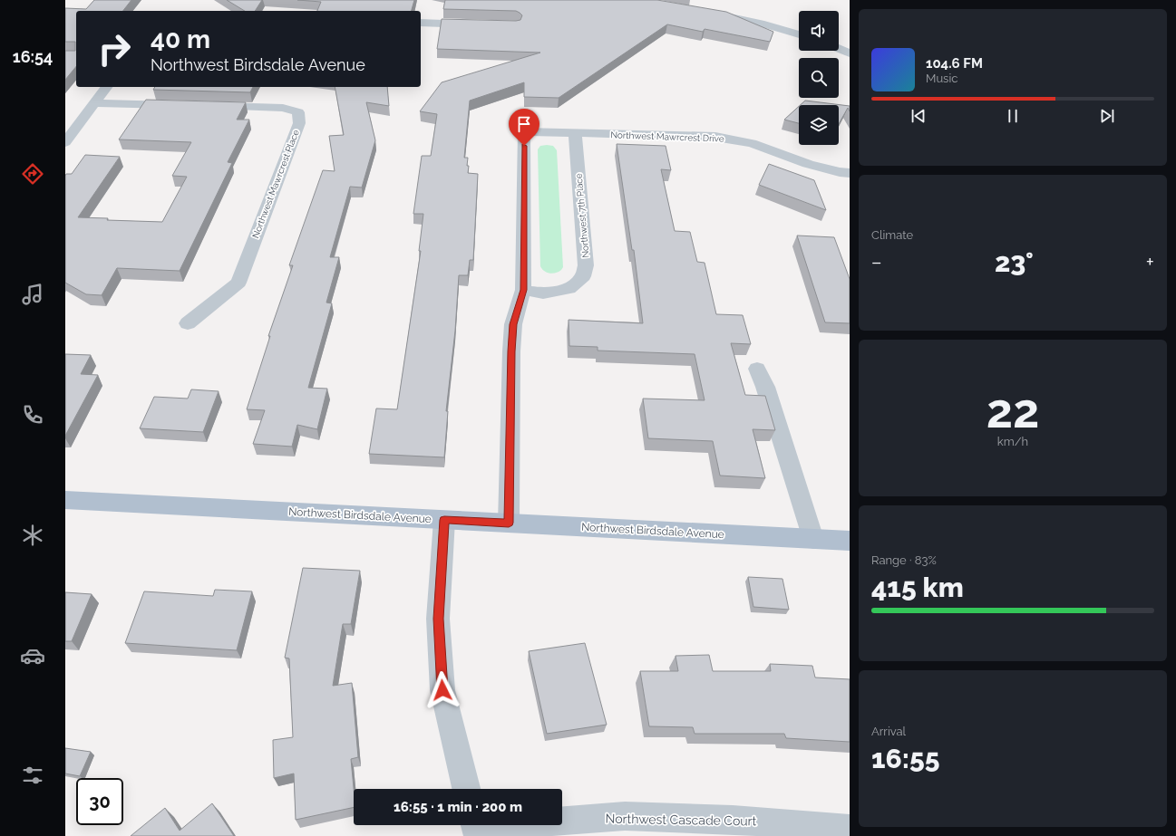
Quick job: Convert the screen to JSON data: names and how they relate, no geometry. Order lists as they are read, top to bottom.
{
  "streets": {
    "main road": ["Northwest Birdsdale Avenue"],
    "street": [
      "Northwest Mawrcrest Drive",
      "Northwest Mawrcrest Place",
      "Northwest 7th Place",
      "Northwest Cascade Court"
    ]
  },
  "crossings": [
    ["Northwest Mawrcrest Drive", "Northwest 7th Place"]
  ],
  "page": {
    "tabs": "16:54",
    "turn": ["40 m", "Northwest Birdsdale Avenue"],
    "song": ["104.6 FM", "Music"],
    "tile": [
      "Climate",
      ["22", "km/h"],
      ["Range · 83%", "415 km"],
      ["Arrival", "16:55"]
    ],
    "heat": ["−", "23°", "+"],
    "limit": "30",
    "trip": "16:55 · 1 min · 200 m"
  }
}
